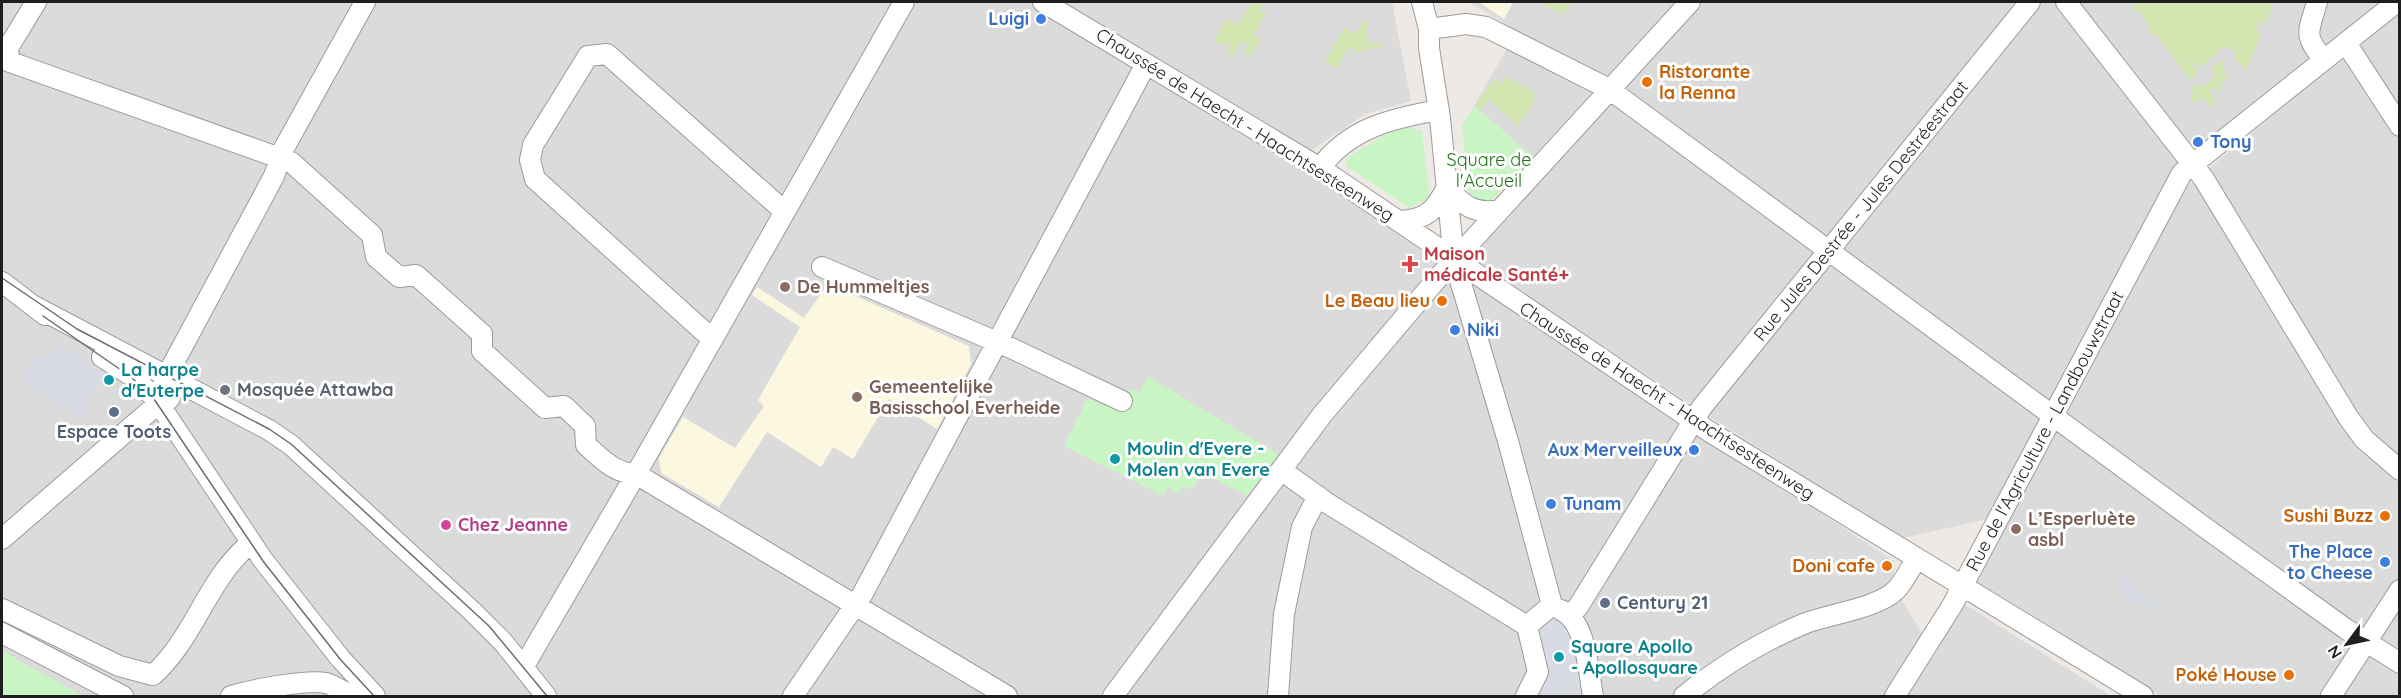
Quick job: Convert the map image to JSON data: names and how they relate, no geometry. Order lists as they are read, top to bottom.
{
  "streets": {
    "street": ["Chaussée de Haecht - Haachtsesteenweg", "Rue Jules Destrée - Jules Destréestraat", "Rue de l'Agriculture - Landbouwstraat"]
  },
  "crossings": [
    ["Chaussée de Haecht - Haachtsesteenweg", "Rue Jules Destrée - Jules Destréestraat"],
    ["Chaussée de Haecht - Haachtsesteenweg", "Rue de l'Agriculture - Landbouwstraat"]
  ],
  "parks": ["Square de l'Accueil"],
  "places": {
    "other": [
      "Luigi",
      "Ristorante la Renna",
      "Tony",
      "De Hummeltjes",
      "Le Beau lieu",
      "Niki",
      "La harpe d'Euterpe",
      "Mosquée Attawba",
      "Gemeentelijke Basisschool Everheide",
      "Espace Toots",
      "Aux Merveilleux",
      "Moulin d'Evere - Molen van Evere",
      "Tunam",
      "Sushi Buzz",
      "Chez Jeanne",
      "L’Esperluète asbl",
      "The Place to Cheese",
      "Doni cafe",
      "Century 21",
      "Square Apollo - Apollosquare",
      "Poké House"
    ],
    "health": ["Maison médicale Santé+"]
  },
  "north": "bottom left"
}
